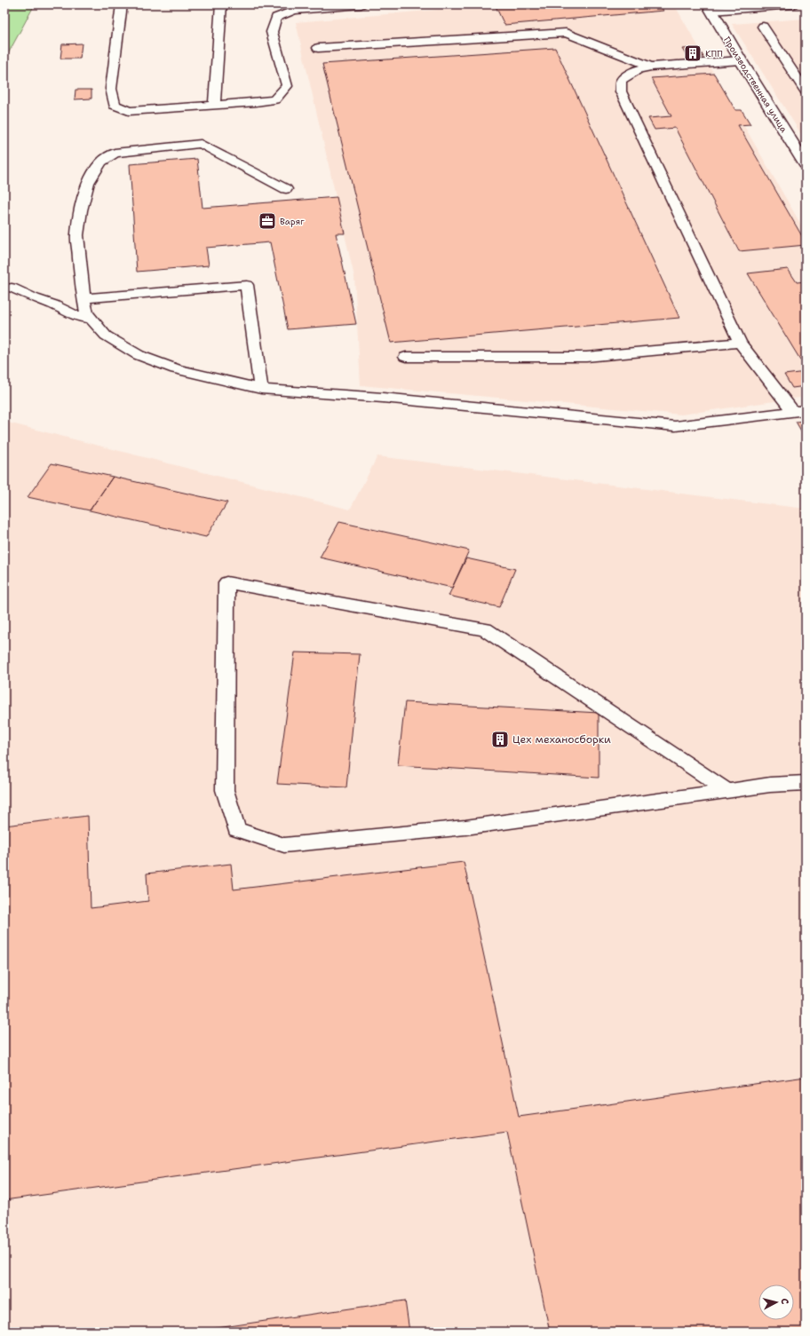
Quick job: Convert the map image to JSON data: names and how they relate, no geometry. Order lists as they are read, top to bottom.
{
  "streets": {
    "street": ["Производственная улица"]
  },
  "places": {
    "building": ["КПП", "Цех механосборки"],
    "office": ["Варяг"]
  },
  "north": "right"
}
